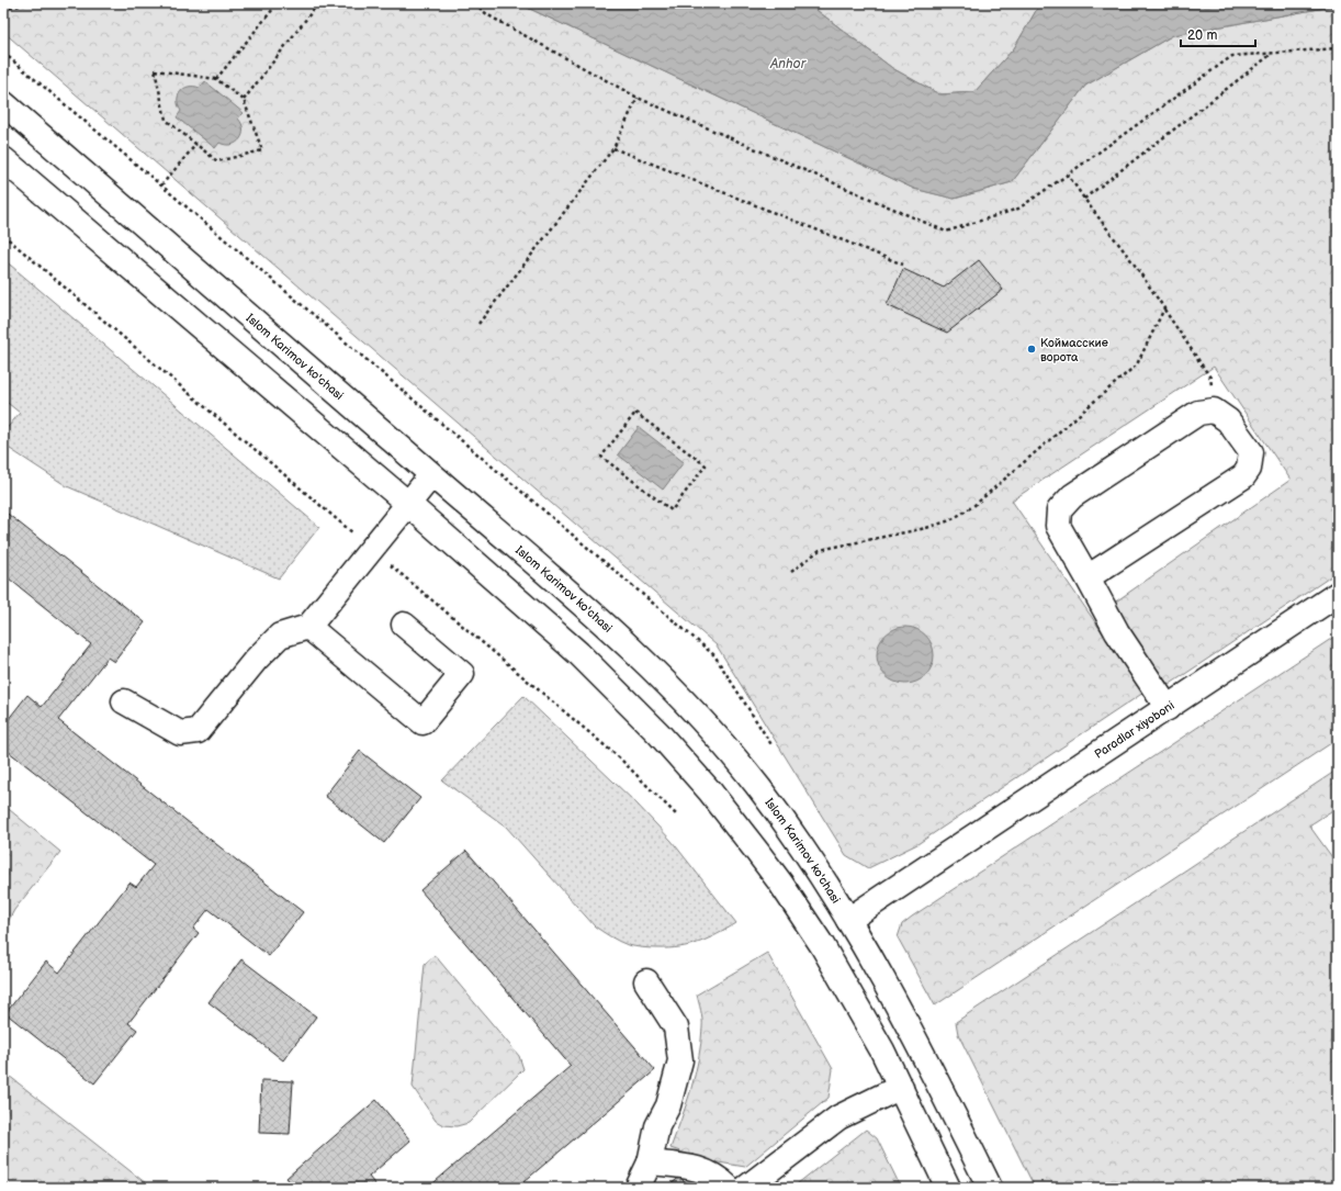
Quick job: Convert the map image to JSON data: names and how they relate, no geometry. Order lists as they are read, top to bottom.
{
  "streets": {
    "main road": ["Islom Karimov ko'chasi", "Paradlar xiyoboni"]
  },
  "crossings": [
    ["Islom Karimov ko'chasi", "Paradlar xiyoboni"]
  ],
  "water": ["Anhor"],
  "places": ["Коймасские ворота"],
  "scale_bar": "20 m"
}
